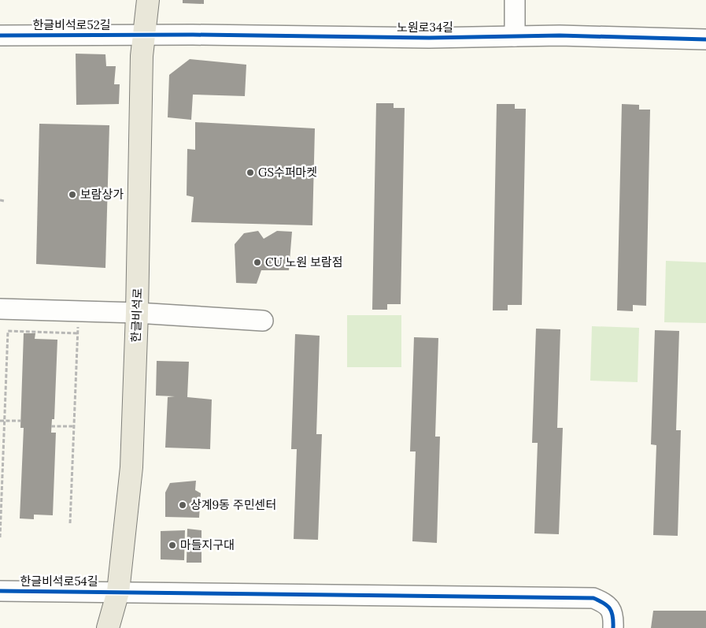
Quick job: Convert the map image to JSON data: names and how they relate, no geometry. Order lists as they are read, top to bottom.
{
  "streets": {
    "main road": ["한글비석로"],
    "street": ["한글비석로52길", "노원로34길", "한글비석로54길"]
  },
  "crossings": [
    ["한글비석로52길", "노원로34길"],
    ["한글비석로52길", "한글비석로"],
    ["노원로34길", "한글비석로"],
    ["한글비석로", "한글비석로54길"]
  ],
  "places": [
    "GS수퍼마켓",
    "보람상가",
    "CU 노원 보람점",
    "상계9동 주민센터",
    "마들지구대"
  ]
}
